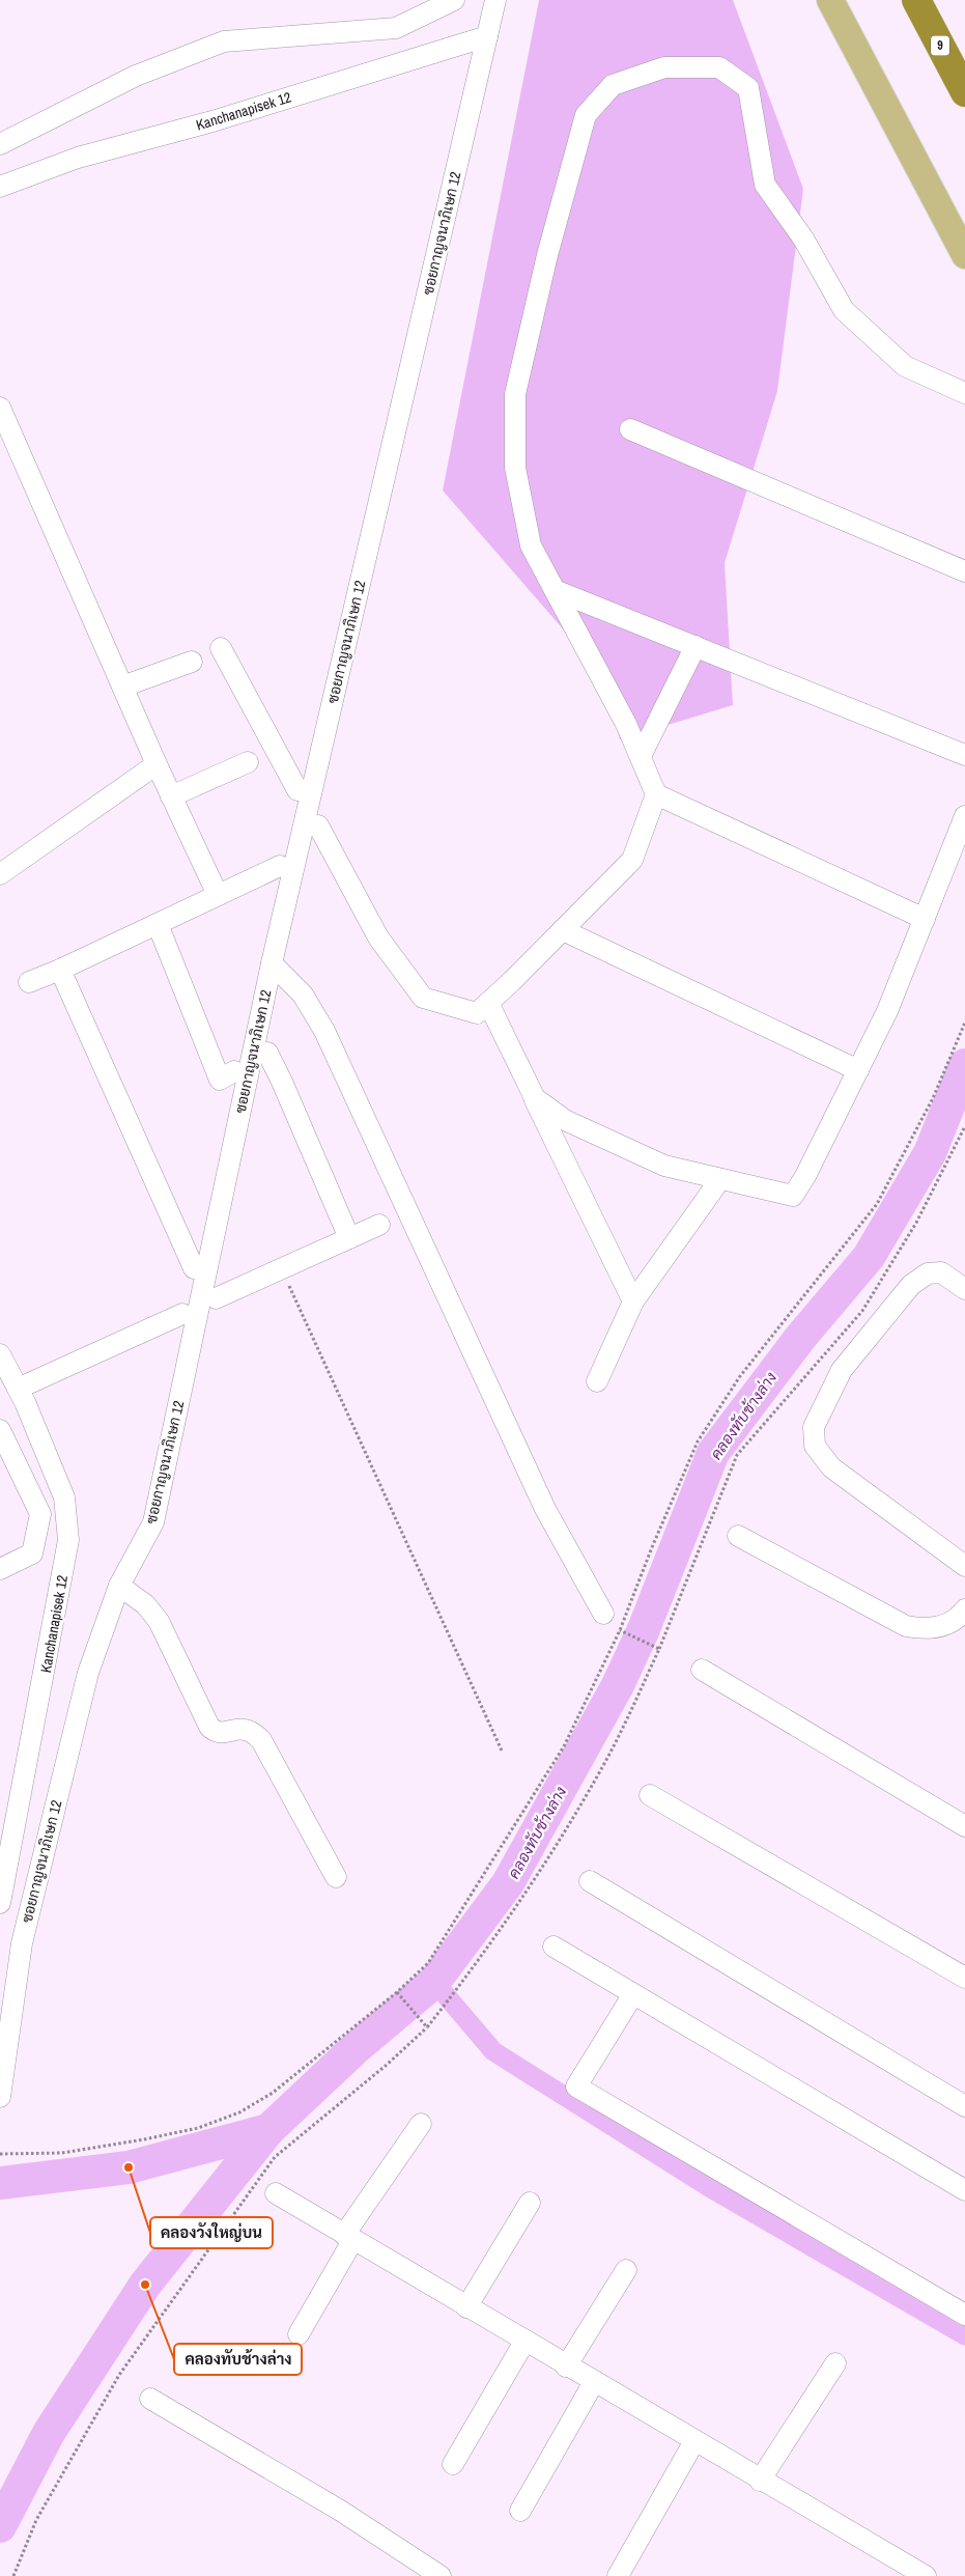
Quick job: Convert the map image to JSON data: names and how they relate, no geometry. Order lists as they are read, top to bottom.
{
  "streets": {
    "highway": ["9"],
    "street": ["Kanchanapisek 12", "ซอยกาญจนาภิเษก 12"]
  },
  "crossings": [
    ["Kanchanapisek 12", "ซอยกาญจนาภิเษก 12"]
  ],
  "water": ["คลองทับช้างล่าง"],
  "places": ["คลองวังใหญ่บน", "คลองทับช้างล่าง"]
}
